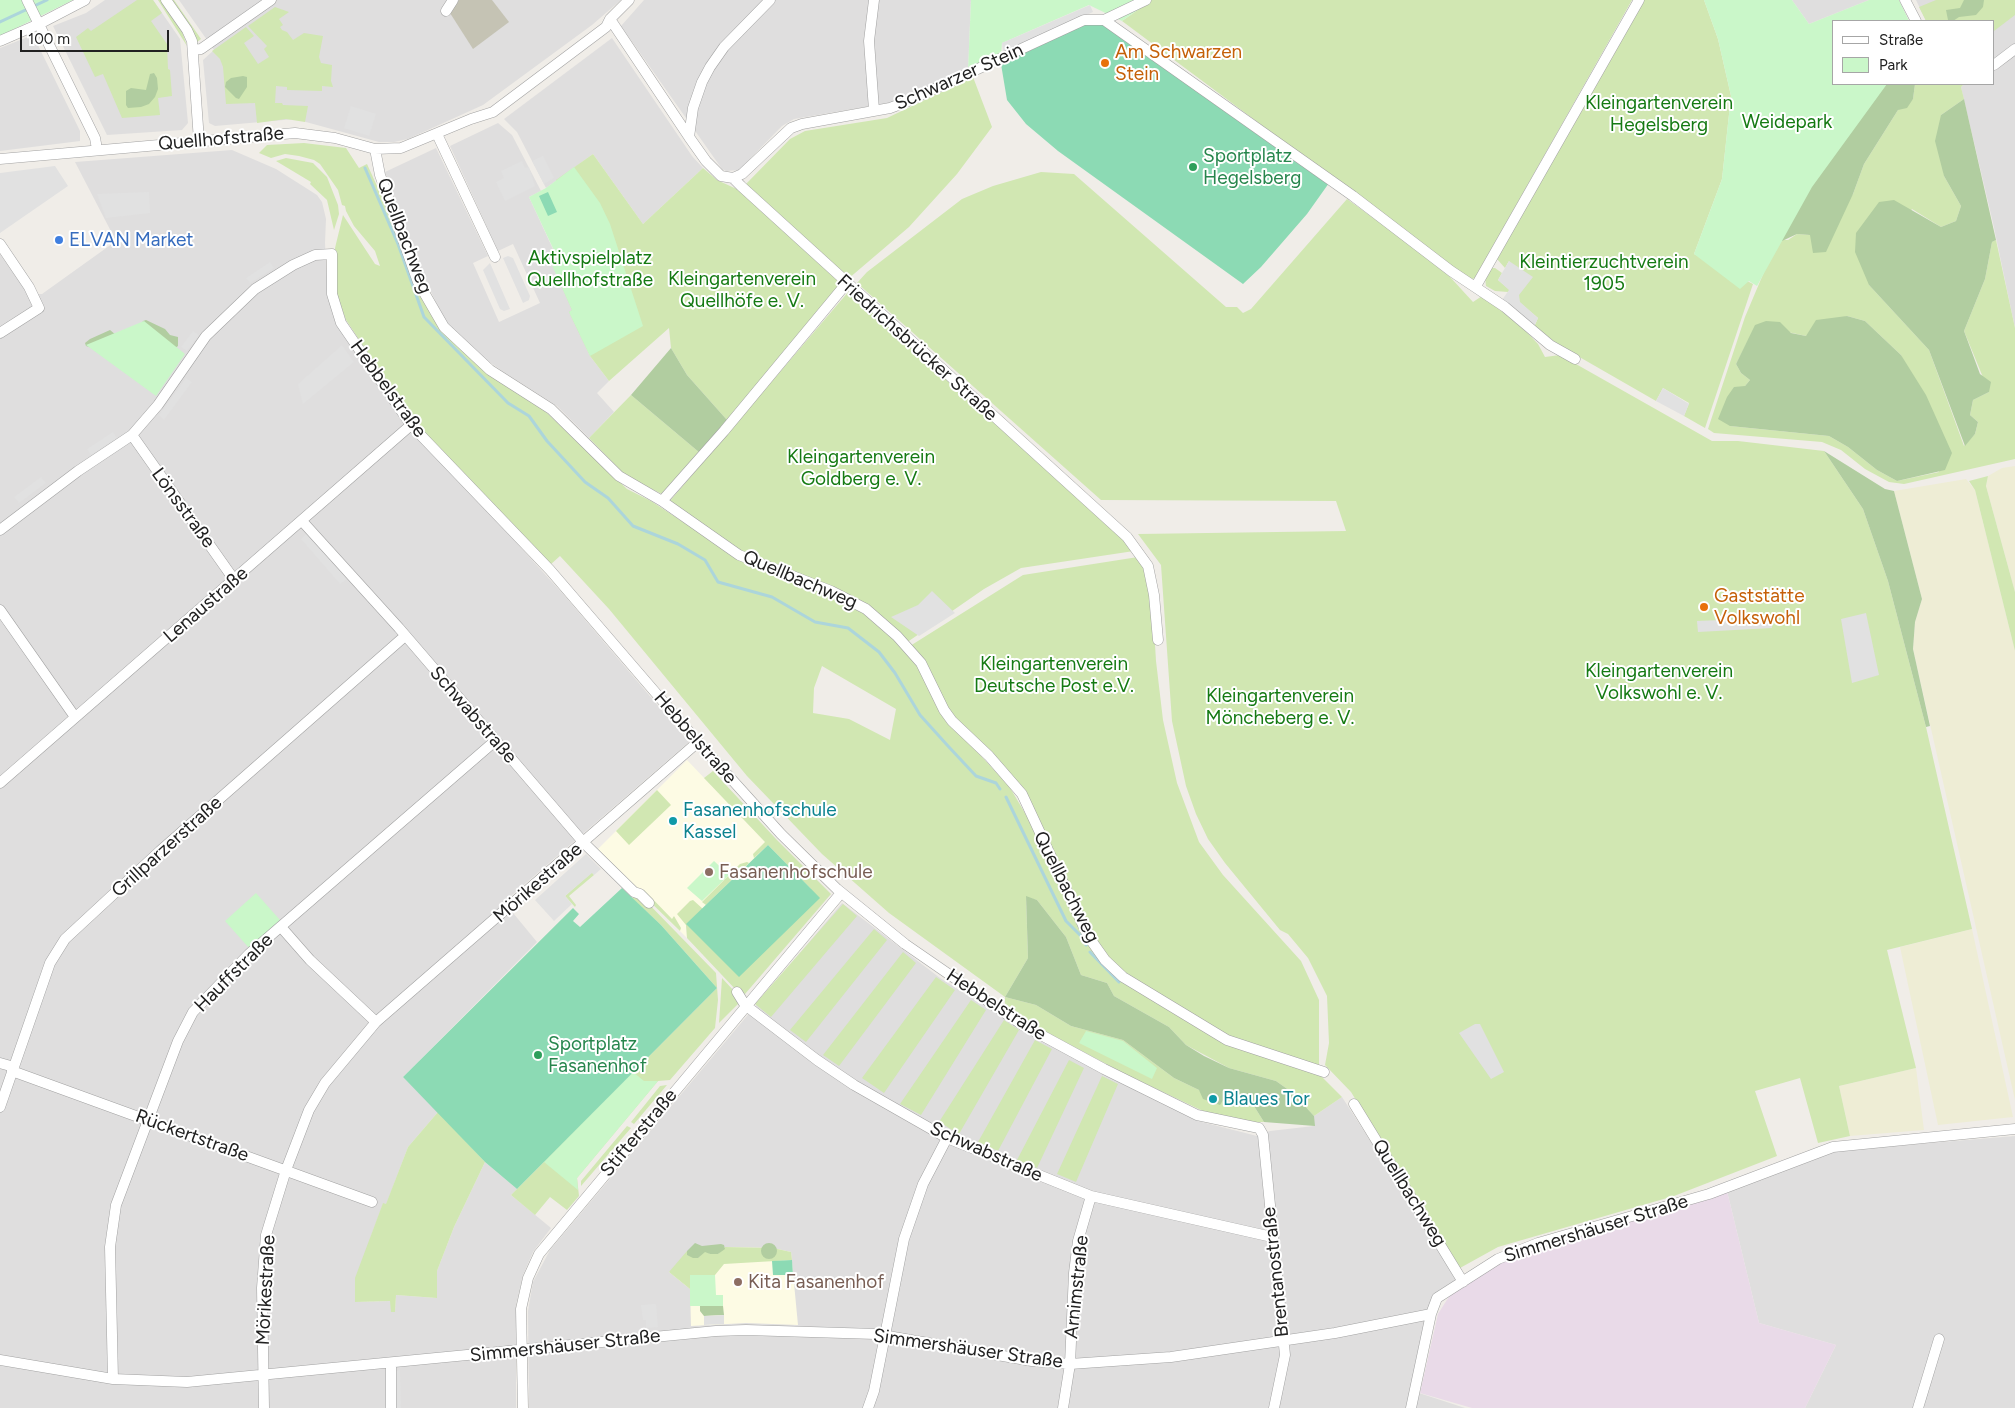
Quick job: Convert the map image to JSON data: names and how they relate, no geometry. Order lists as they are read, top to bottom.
{
  "streets": {
    "street": [
      "Schwarzer Stein",
      "Quellhofstraße",
      "Quellbachweg",
      "Friedrichsbrücker Straße",
      "Hebbelstraße",
      "Lönsstraße",
      "Lenaustraße",
      "Schwabstraße",
      "Grillparzerstraße",
      "Mörikestraße",
      "Hauffstraße",
      "Stifterstraße",
      "Rückertstraße",
      "Simmershäuser Straße",
      "Brentanostraße",
      "Arnimstraße"
    ]
  },
  "crossings": [
    ["Schwarzer Stein", "Friedrichsbrücker Straße"],
    ["Quellhofstraße", "Quellbachweg"],
    ["Quellhofstraße", "Friedrichsbrücker Straße"],
    ["Quellbachweg", "Simmershäuser Straße"],
    ["Hebbelstraße", "Lönsstraße"],
    ["Hebbelstraße", "Lenaustraße"],
    ["Hebbelstraße", "Mörikestraße"],
    ["Hebbelstraße", "Stifterstraße"],
    ["Hebbelstraße", "Brentanostraße"],
    ["Lönsstraße", "Lenaustraße"],
    ["Lenaustraße", "Schwabstraße"],
    ["Schwabstraße", "Grillparzerstraße"],
    ["Schwabstraße", "Mörikestraße"],
    ["Schwabstraße", "Hauffstraße"],
    ["Schwabstraße", "Stifterstraße"],
    ["Schwabstraße", "Brentanostraße"],
    ["Schwabstraße", "Arnimstraße"],
    ["Grillparzerstraße", "Rückertstraße"],
    ["Mörikestraße", "Rückertstraße"],
    ["Mörikestraße", "Simmershäuser Straße"],
    ["Hauffstraße", "Rückertstraße"],
    ["Hauffstraße", "Simmershäuser Straße"],
    ["Stifterstraße", "Simmershäuser Straße"],
    ["Simmershäuser Straße", "Brentanostraße"],
    ["Simmershäuser Straße", "Arnimstraße"]
  ],
  "parks": [
    "Kleingartenverein Hegelsberg",
    "Weidepark",
    "Aktivspielplatz Quellhofstraße",
    "Kleintierzuchtverein 1905",
    "Kleingartenverein Quellhöfe e. V.",
    "Kleingartenverein Goldberg e. V.",
    "Kleingartenverein Deutsche Post e.V.",
    "Kleingartenverein Volkswohl e. V.",
    "Kleingartenverein Möncheberg e. V."
  ],
  "places": [
    "Am Schwarzen Stein",
    "Sportplatz Hegelsberg",
    "ELVAN Market",
    "Gaststätte Volkswohl",
    "Fasanenhofschule Kassel",
    "Fasanenhofschule",
    "Sportplatz Fasanenhof",
    "Blaues Tor",
    "Kita Fasanenhof"
  ],
  "legend": ["Straße", "Park"],
  "scale_bar": "100 m"
}
